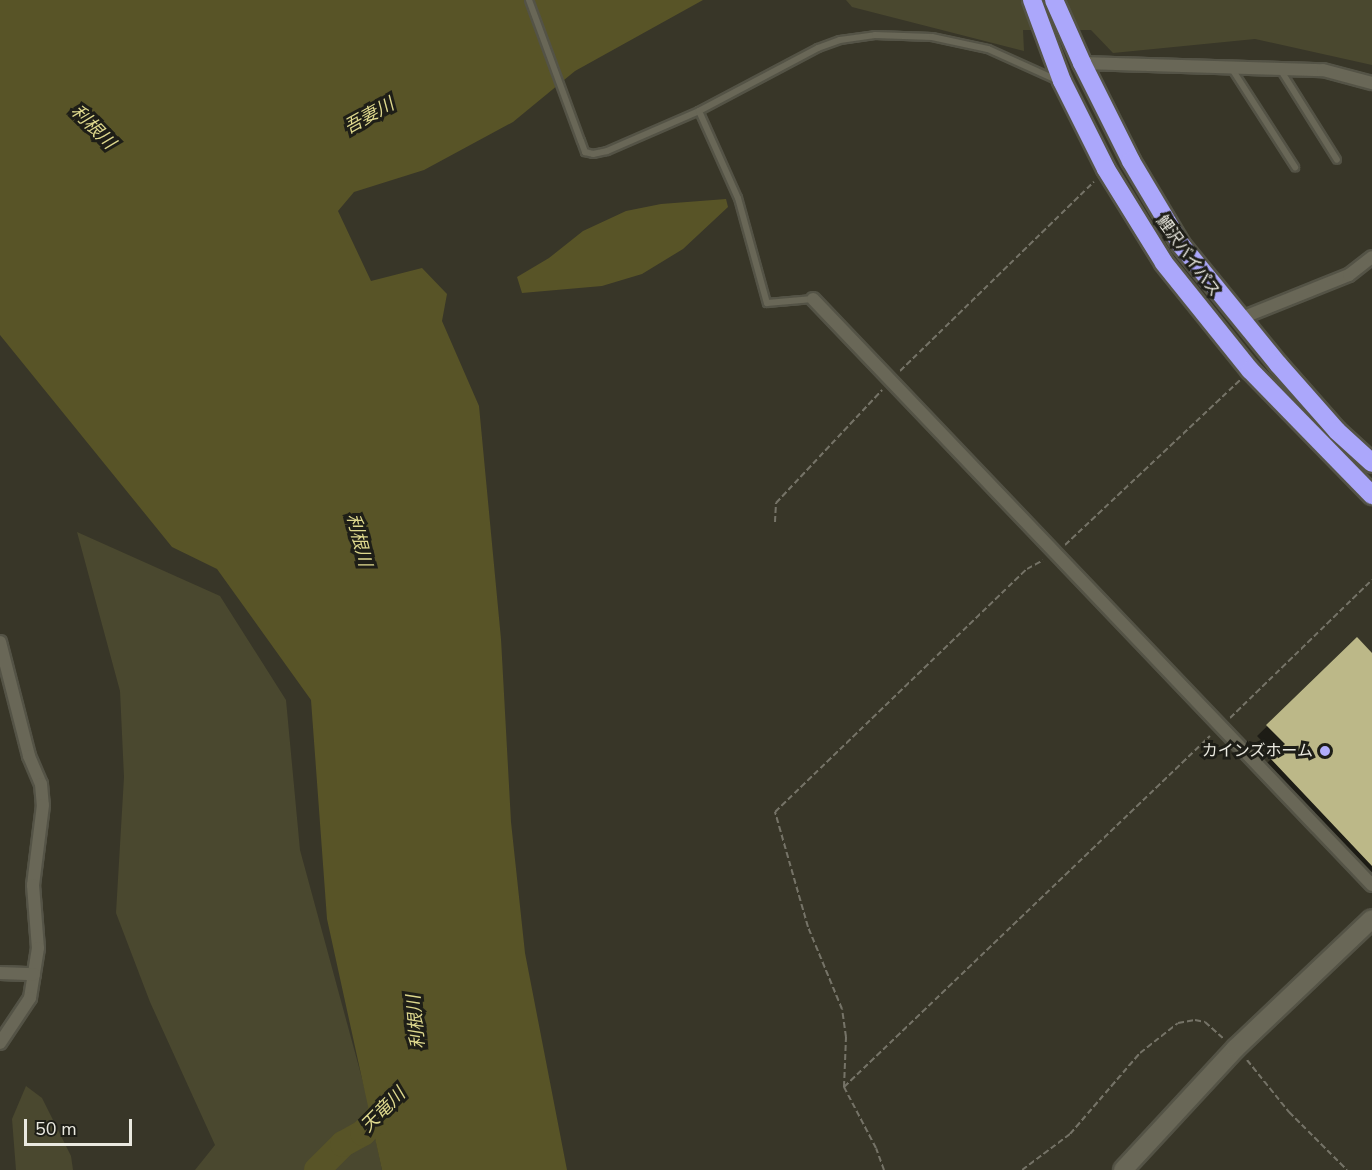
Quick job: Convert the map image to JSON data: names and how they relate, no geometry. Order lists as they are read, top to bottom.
{
  "streets": {
    "highway": ["鯉沢バイパス"]
  },
  "water": ["吾妻川", "利根川", "天竜川"],
  "places": ["カインズホーム"],
  "scale_bar": "50 m"
}
